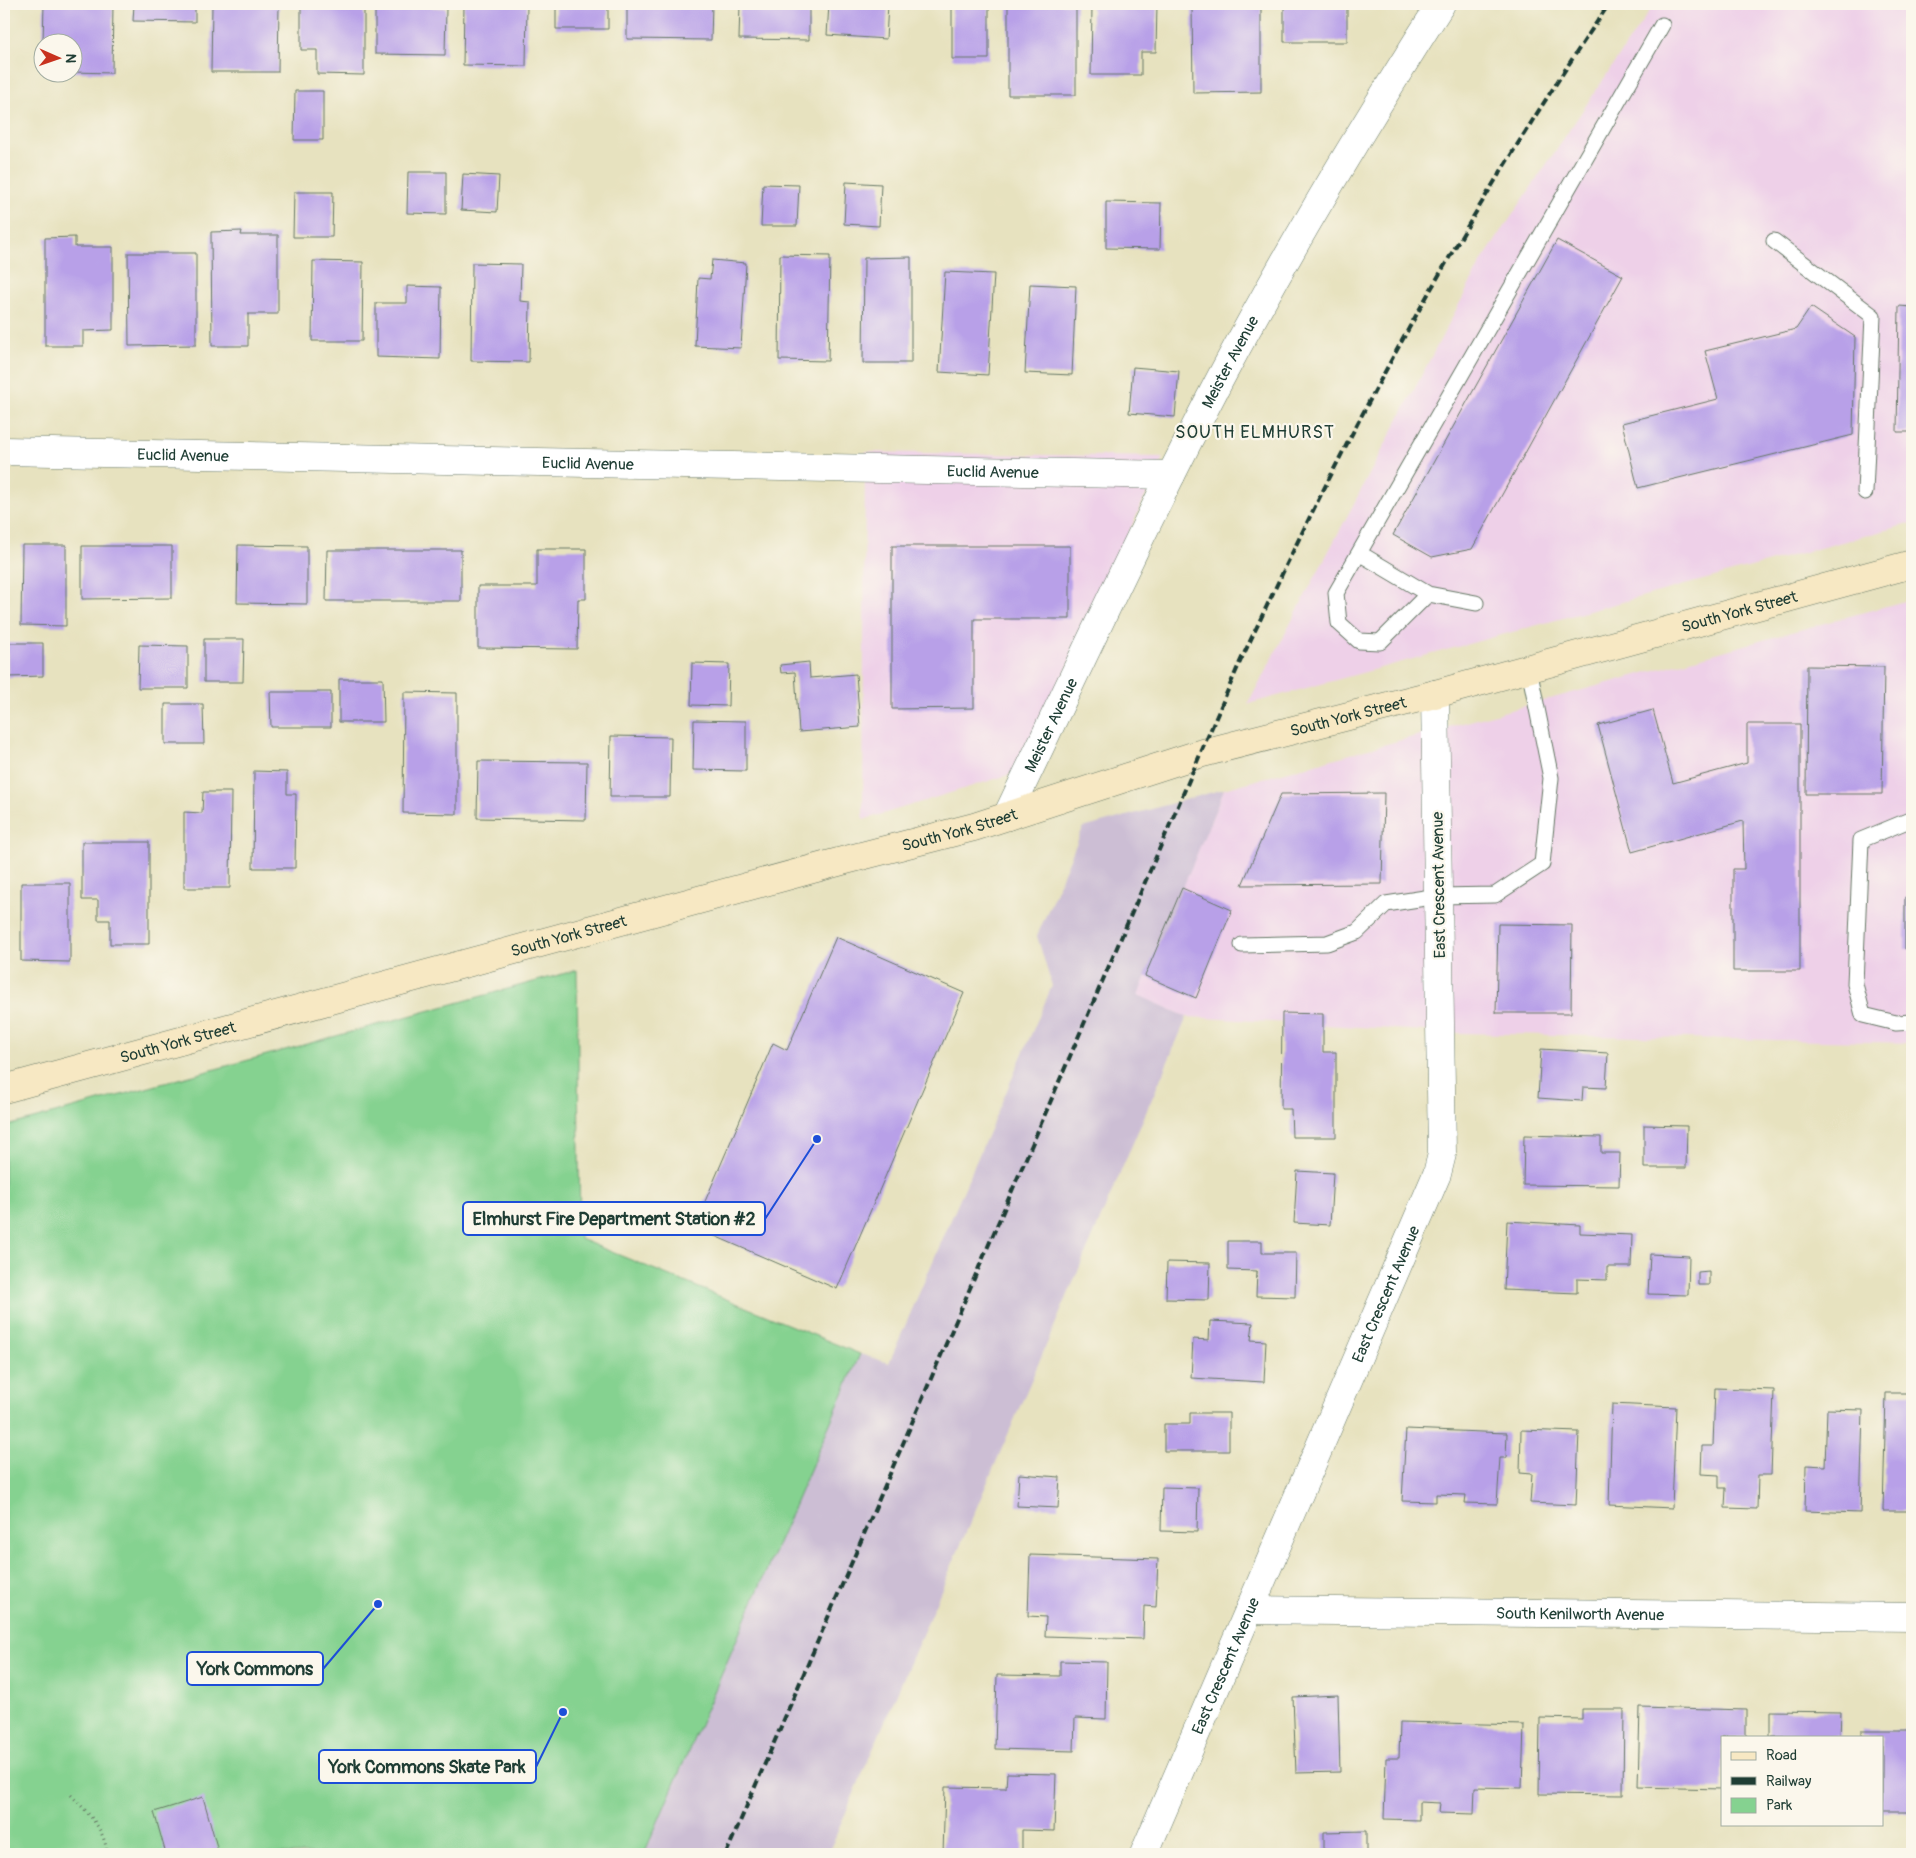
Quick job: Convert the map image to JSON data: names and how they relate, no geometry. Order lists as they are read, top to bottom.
{
  "streets": {
    "main road": ["South York Street"],
    "street": [
      "Meister Avenue",
      "Euclid Avenue",
      "East Crescent Avenue",
      "South Kenilworth Avenue"
    ]
  },
  "crossings": [
    ["Meister Avenue", "Euclid Avenue"],
    ["Meister Avenue", "South York Street"],
    ["South York Street", "East Crescent Avenue"],
    ["East Crescent Avenue", "South Kenilworth Avenue"]
  ],
  "districts": ["SOUTH ELMHURST"],
  "places": ["Elmhurst Fire Department Station #2", "York Commons", "York Commons Skate Park"],
  "legend": ["Road", "Railway", "Park"],
  "north": "right"
}
